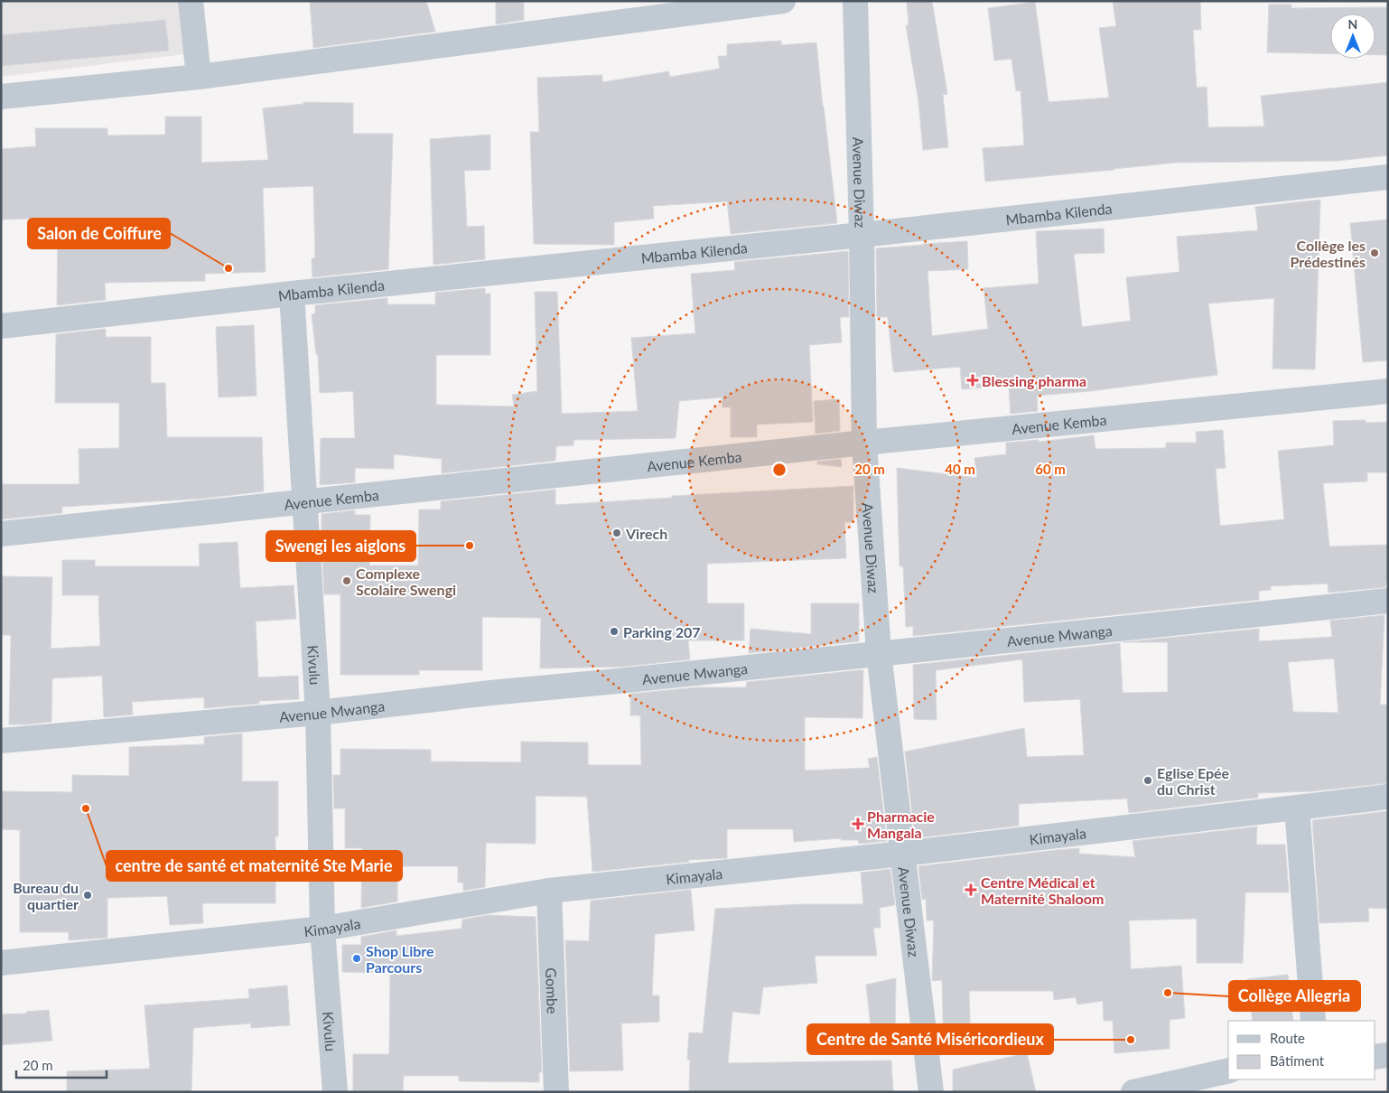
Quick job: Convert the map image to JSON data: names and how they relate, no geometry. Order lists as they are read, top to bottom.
{
  "streets": {
    "street": [
      "Avenue Diwaz",
      "Mbamba Kilenda",
      "Avenue Kemba",
      "Avenue Mwanga",
      "Kivulu",
      "Kimayala",
      "Gombe"
    ]
  },
  "crossings": [
    ["Avenue Diwaz", "Mbamba Kilenda"],
    ["Avenue Diwaz", "Avenue Kemba"],
    ["Avenue Diwaz", "Avenue Mwanga"],
    ["Avenue Diwaz", "Kimayala"],
    ["Mbamba Kilenda", "Kivulu"],
    ["Avenue Kemba", "Kivulu"],
    ["Avenue Mwanga", "Kivulu"],
    ["Kivulu", "Kimayala"],
    ["Kimayala", "Gombe"]
  ],
  "places": {
    "other": [
      "Collège les Prédestinés",
      "Salon de Coiffure",
      "Virech",
      "Swengi les aiglons",
      "Complexe Scolaire Swengi",
      "Parking 207",
      "Eglise Epée du Christ",
      "centre de santé et maternité Ste Marie",
      "Bureau du quartier",
      "Shop Libre Parcours",
      "Collège Allegria",
      "Centre de Santé Miséricordieux"
    ],
    "health": ["Blessing pharma", "Pharmacie Mangala", "Centre Médical et Maternité Shaloom"]
  },
  "legend": ["Route", "Bâtiment"],
  "scale_bar": "20 m",
  "north": "top",
  "rings": ["20 m", "40 m", "60 m"]
}
